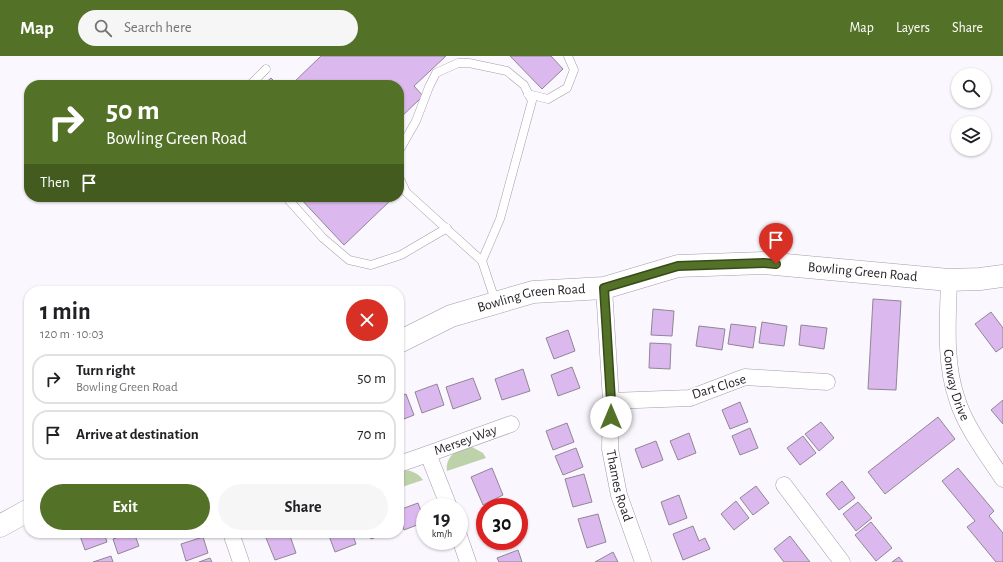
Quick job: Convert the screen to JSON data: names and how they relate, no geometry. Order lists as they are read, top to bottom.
{
  "streets": {
    "street": [
      "Bowling Green Road",
      "Conway Drive",
      "Dart Close",
      "Mersey Way",
      "Thames Road"
    ]
  },
  "crossings": [
    ["Bowling Green Road", "Conway Drive"],
    ["Bowling Green Road", "Thames Road"],
    ["Dart Close", "Thames Road"]
  ],
  "page": {
    "header": "Map",
    "search": "Search here",
    "nav": ["Map", "Layers", "Share"],
    "turn": ["50 m", "Bowling Green Road"],
    "then": "Then",
    "heading": ["1 min", "120 m · 10:03"],
    "list": [
      {
        "name": "Turn right",
        "note": "Bowling Green Road",
        "value": "50 m"
      },
      {
        "name": "Arrive at destination",
        "value": "70 m"
      }
    ],
    "buttons": ["Exit", "Share"],
    "speed": "19 km/h",
    "limit": "30"
  }
}
